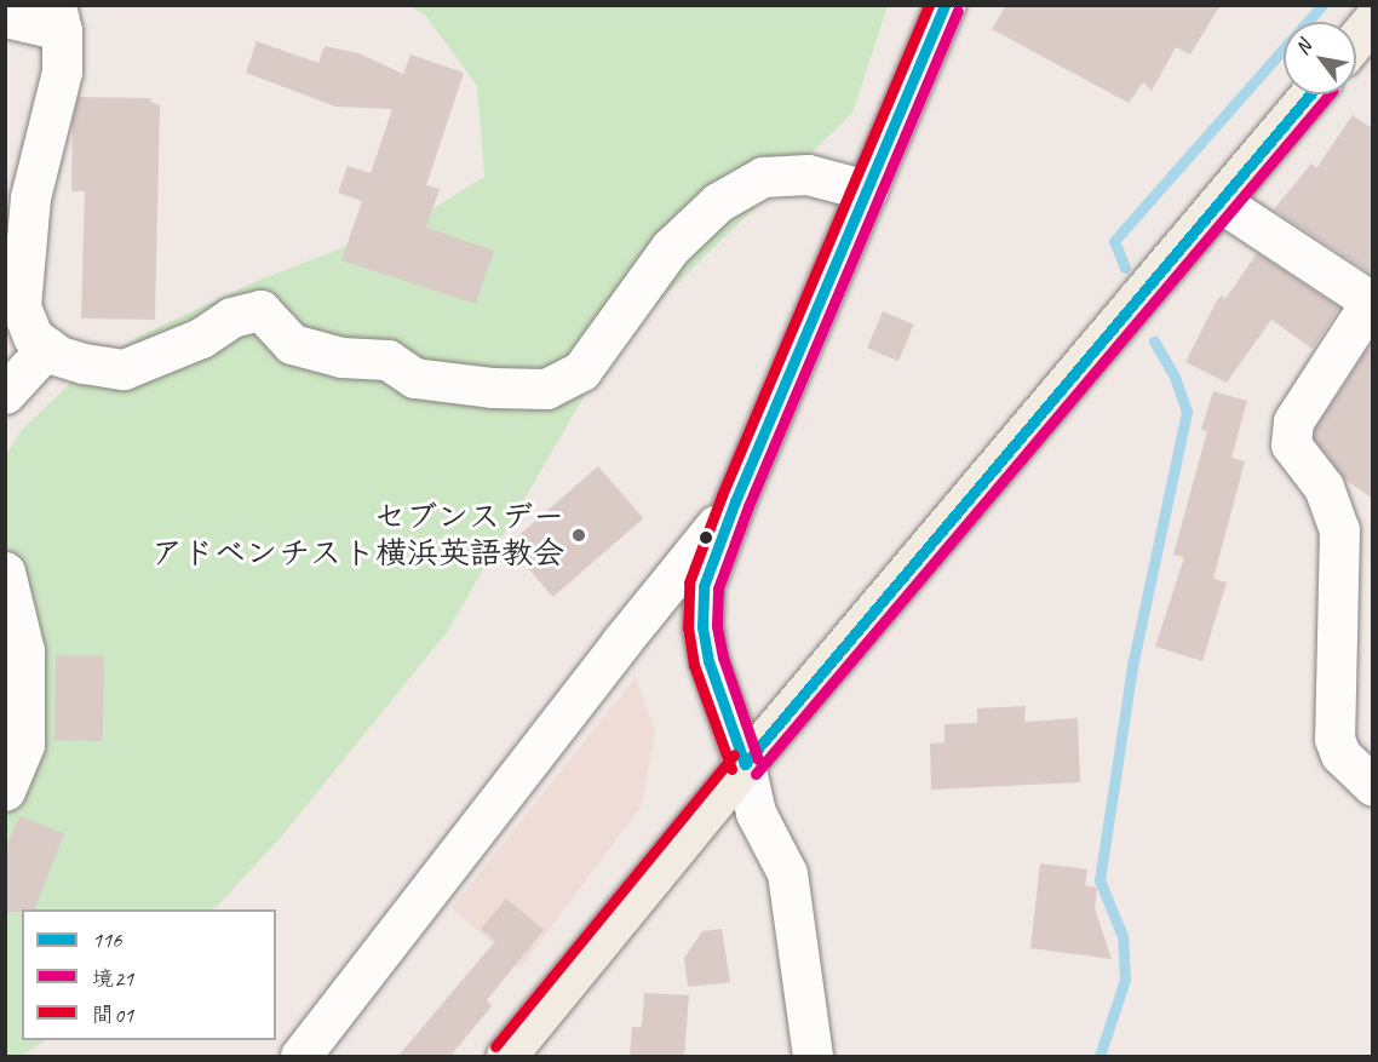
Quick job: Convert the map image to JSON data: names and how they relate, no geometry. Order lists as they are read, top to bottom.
{
  "places": ["セブンスデー アドベンチスト横浜英語教会"],
  "lines": ["transit line 116", "transit line 間01", "transit line 境21"],
  "legend": ["116", "境21", "間01"],
  "north": "top left"
}
